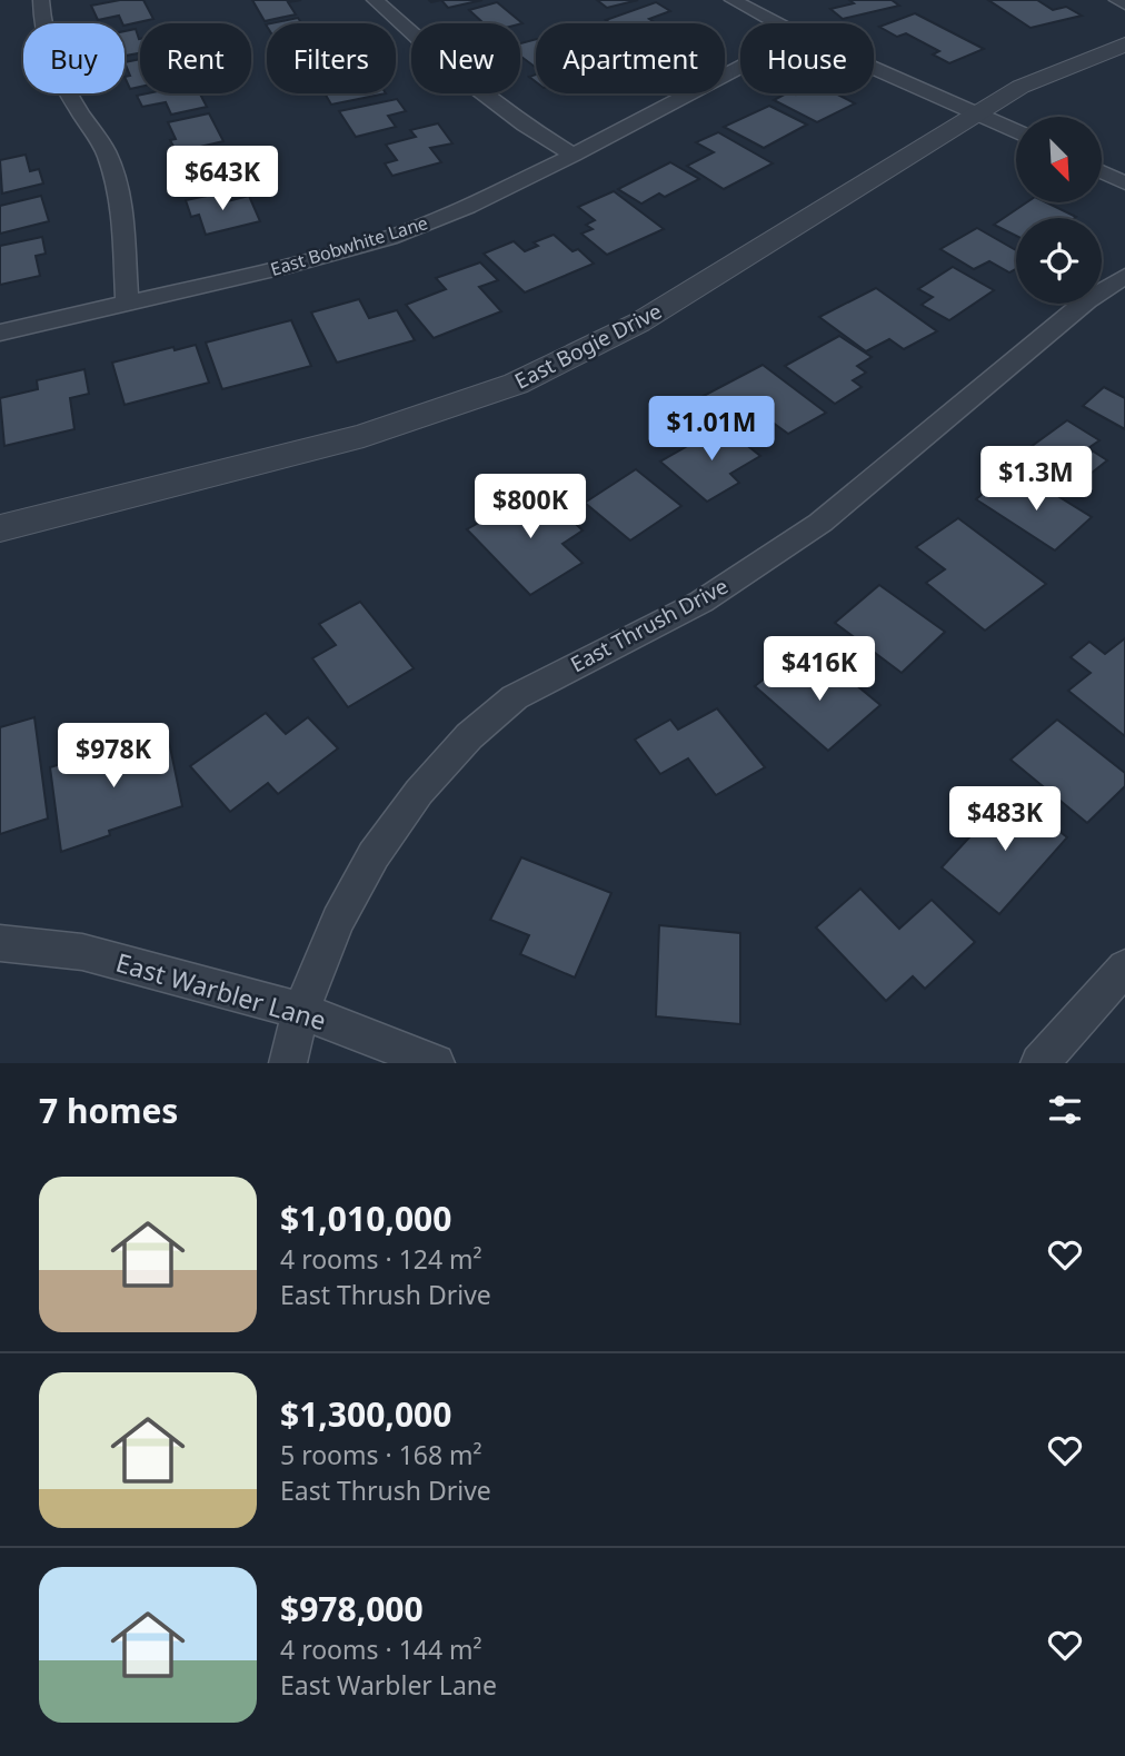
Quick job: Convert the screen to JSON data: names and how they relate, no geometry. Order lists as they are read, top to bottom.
{
  "streets": {
    "street": [
      "East Bobwhite Lane",
      "East Bogie Drive",
      "East Thrush Drive",
      "East Warbler Lane"
    ]
  },
  "crossings": [
    ["East Thrush Drive", "East Warbler Lane"]
  ],
  "north": "bottom right",
  "page": {
    "chip": [
      "Buy",
      "Rent",
      "Filters",
      "New",
      "Apartment",
      "House"
    ],
    "price": [
      "$643K",
      "$1.01M",
      "$1.3M",
      "$800K",
      "$416K",
      "$978K",
      "$483K"
    ],
    "heading": "7 homes",
    "list": [
      {
        "name": "$1,010,000",
        "note": "4 rooms · 124 m² · East Thrush Drive"
      },
      {
        "name": "$1,300,000",
        "note": "5 rooms · 168 m² · East Thrush Drive"
      },
      {
        "name": "$978,000",
        "note": "4 rooms · 144 m² · East Warbler Lane"
      }
    ]
  }
}
